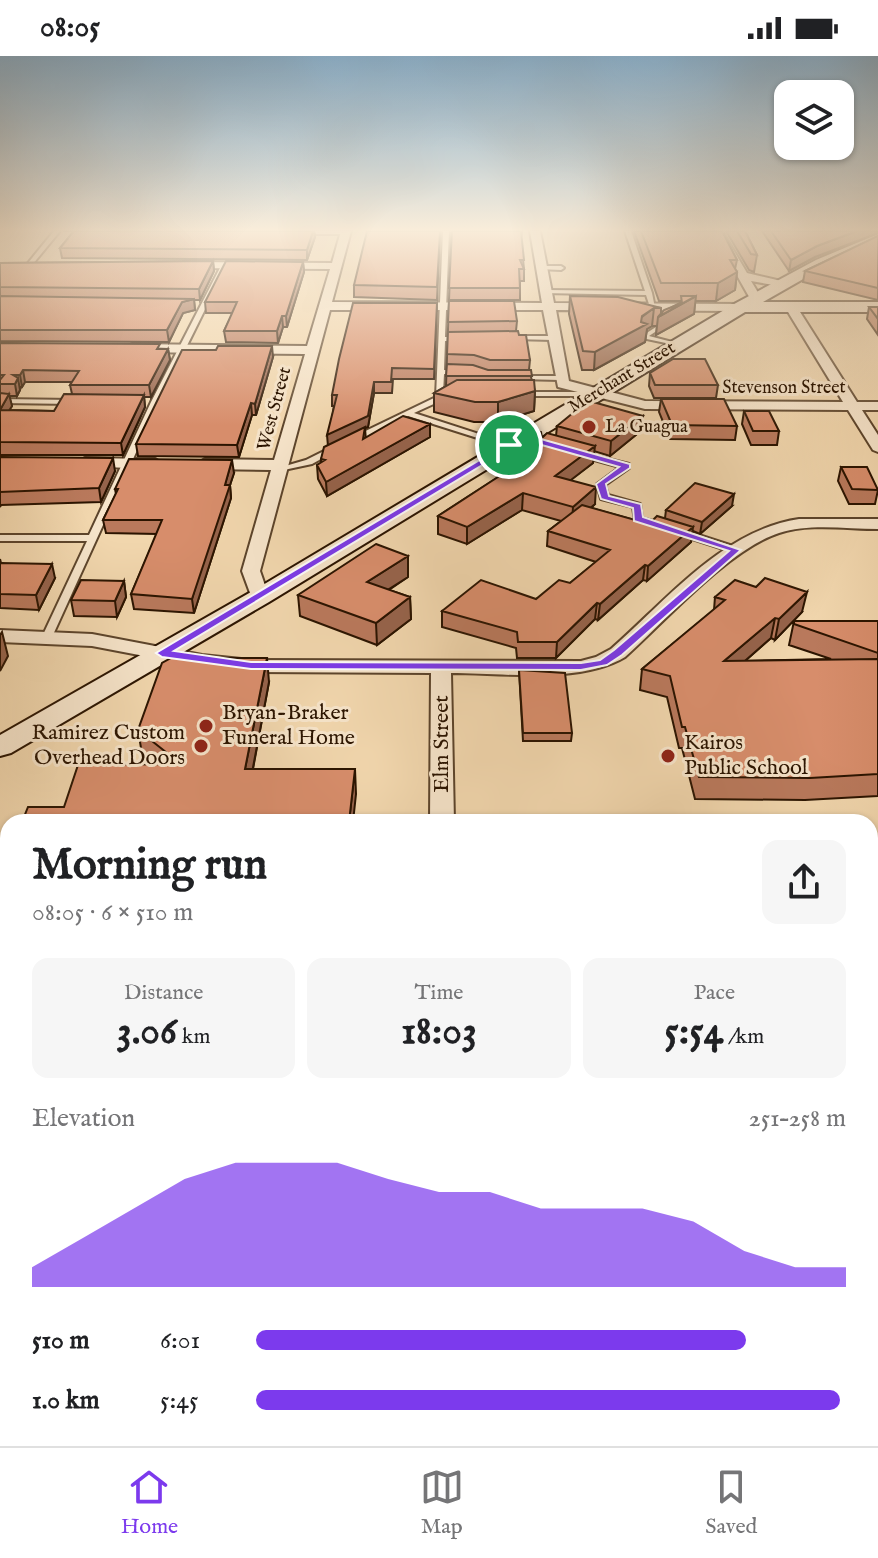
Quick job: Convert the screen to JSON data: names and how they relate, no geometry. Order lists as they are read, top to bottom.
{
  "streets": {
    "main road": ["Merchant Street"],
    "street": ["Stevenson Street", "West Street", "Elm Street"]
  },
  "crossings": [
    ["Merchant Street", "Stevenson Street"],
    ["Merchant Street", "West Street"],
    ["Merchant Street", "Elm Street"]
  ],
  "places": [
    "La Guagua",
    "Bryan-Braker Funeral Home",
    "Ramirez Custom Overhead Doors",
    "Kairos Public School"
  ],
  "page": {
    "status": "08:05",
    "heading": ["Morning run", "08:05 · 6 × 510 m"],
    "stats": [
      ["Distance", "3.06 km"],
      ["Time", "18:03"],
      ["Pace", "5:54 /km"]
    ],
    "chart": ["Elevation", "251–258 m"],
    "list": [
      {
        "name": "510 m",
        "note": "6:01"
      },
      {
        "name": "1.0 km",
        "note": "5:45"
      }
    ],
    "tabs": ["Home", "Map", "Saved"]
  }
}
